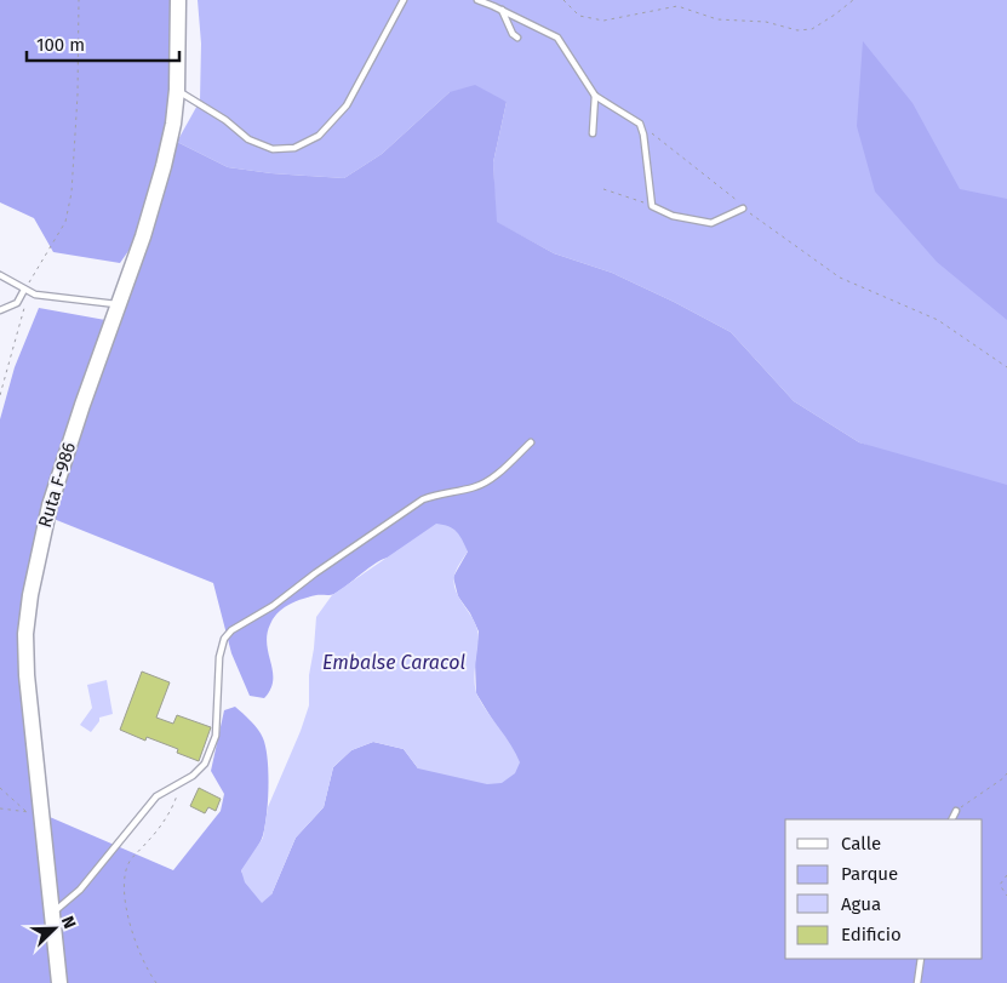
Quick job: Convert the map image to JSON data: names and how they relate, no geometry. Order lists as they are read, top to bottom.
{
  "streets": {
    "main road": ["Ruta F-986"]
  },
  "water": ["Embalse Caracol"],
  "legend": [
    "Calle",
    "Parque",
    "Agua",
    "Edificio"
  ],
  "scale_bar": "100 m",
  "north": "top right"
}
